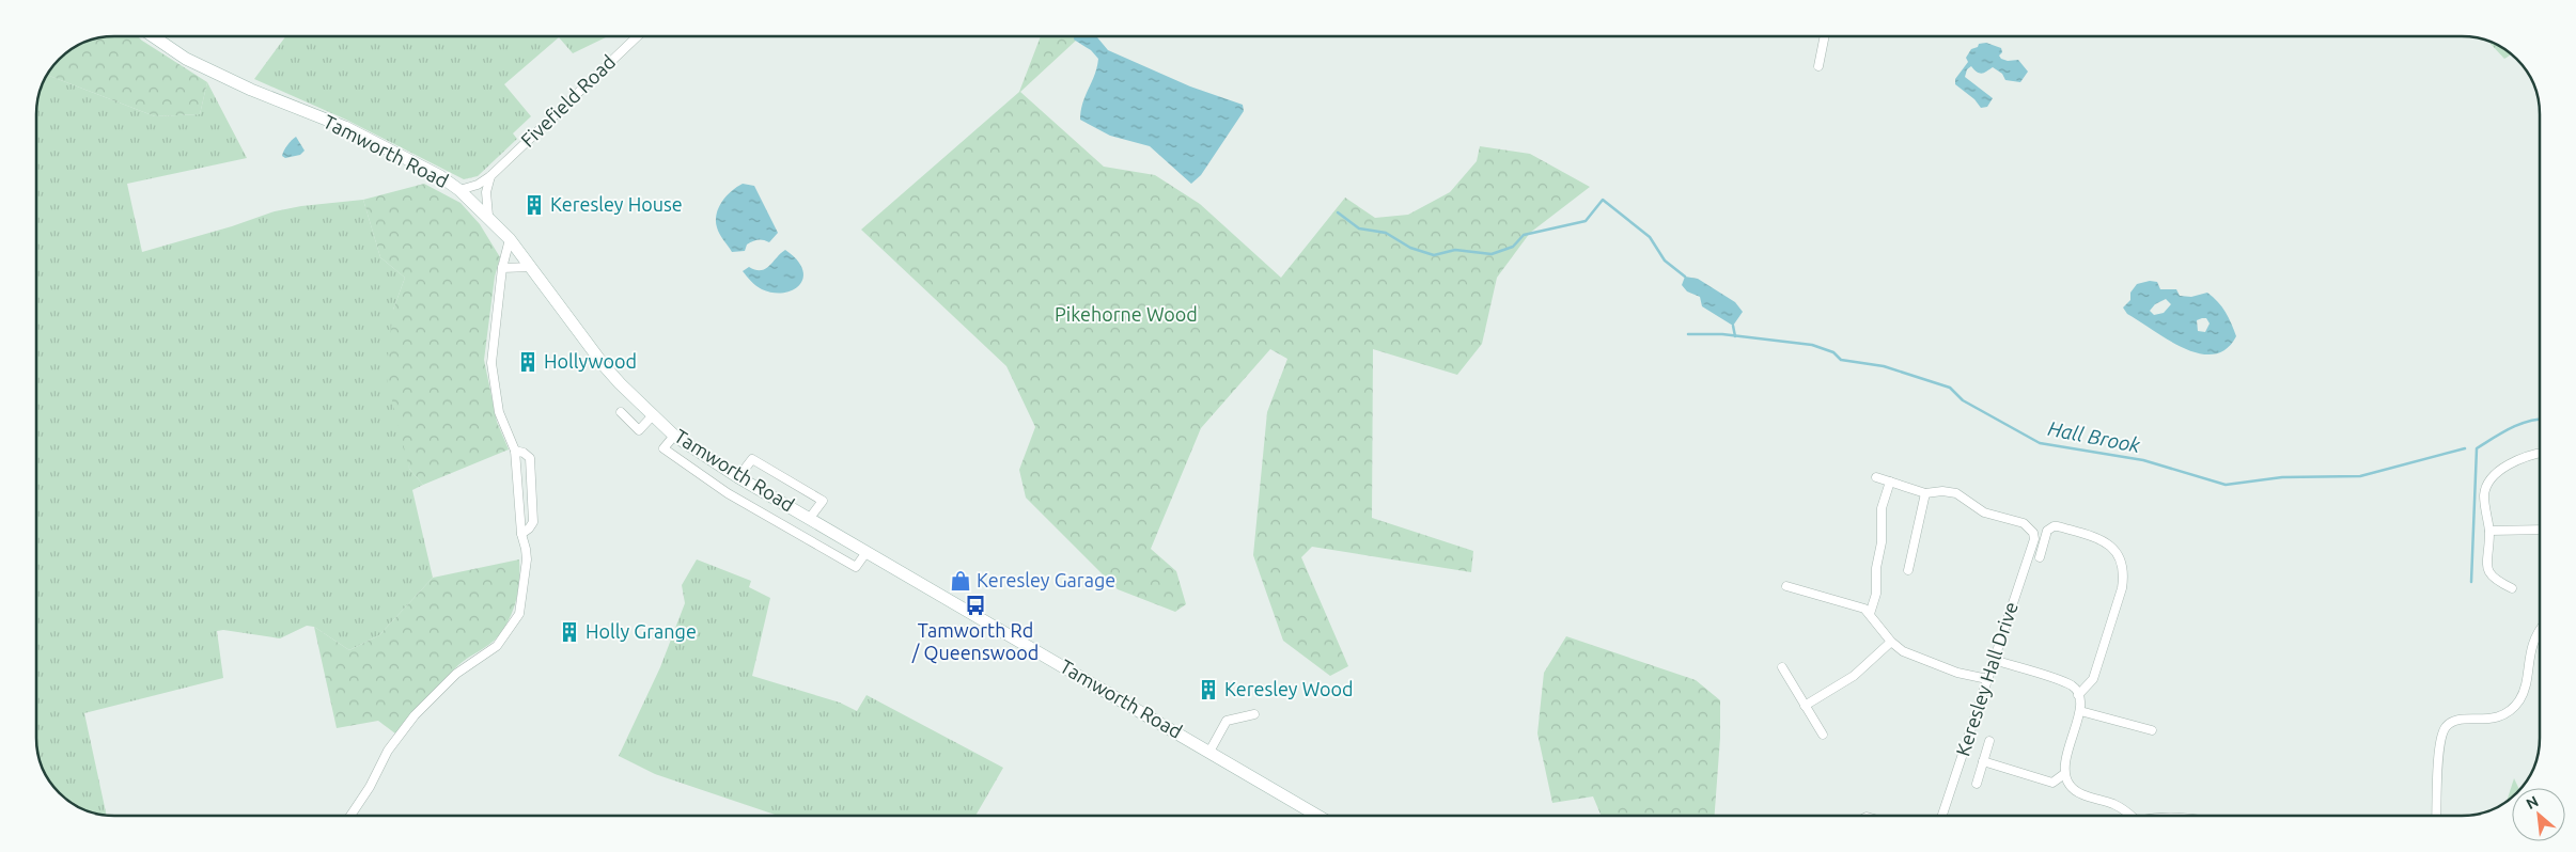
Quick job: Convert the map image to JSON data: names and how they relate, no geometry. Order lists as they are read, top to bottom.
{
  "streets": {
    "main road": ["Tamworth Road"],
    "street": ["Fivefield Road", "Keresley Hall Drive"]
  },
  "crossings": [
    ["Fivefield Road", "Tamworth Road"]
  ],
  "water": ["Hall Brook"],
  "parks": ["Pikehorne Wood"],
  "places": {
    "building": [
      "Keresley House",
      "Hollywood",
      "Holly Grange",
      "Keresley Wood"
    ],
    "shop": ["Keresley Garage"],
    "bus stop": ["Tamworth Rd / Queenswood"]
  },
  "north": "top left"
}
